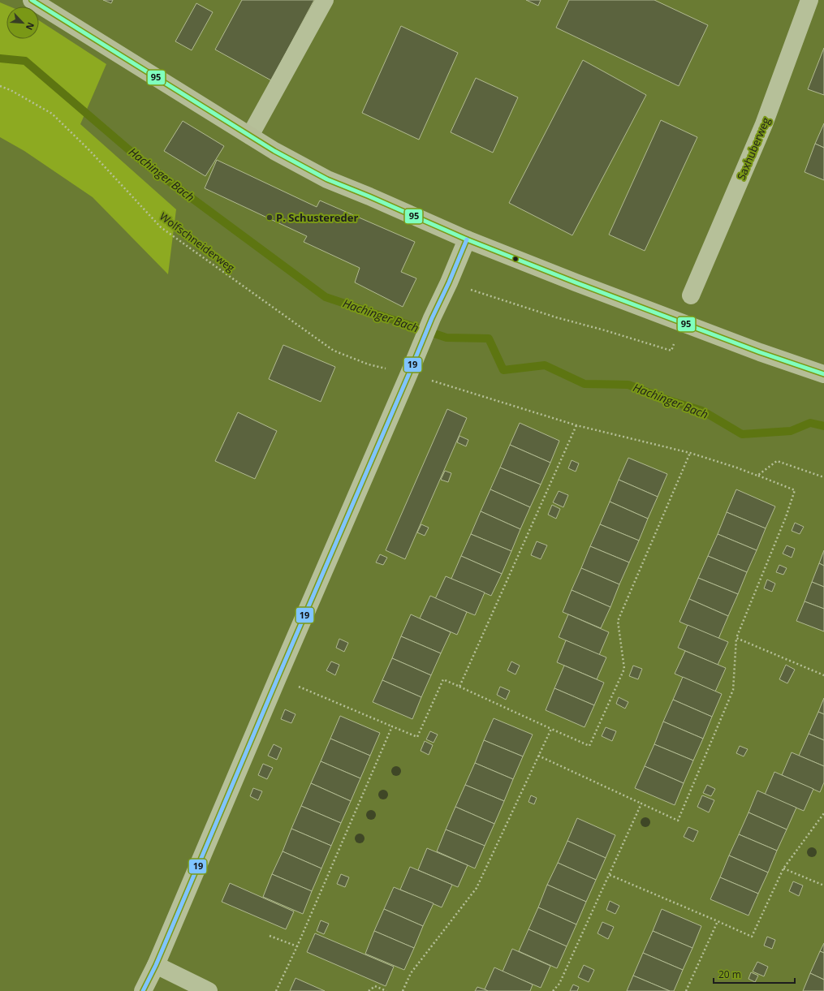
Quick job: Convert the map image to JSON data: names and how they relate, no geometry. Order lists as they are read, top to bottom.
{
  "streets": {
    "street": ["Saxhuberweg"],
    "path": ["Wolfschneiderweg"]
  },
  "water": ["Hachinger Bach"],
  "places": ["P. Schustereder"],
  "lines": ["transit line 95", "transit line 19"],
  "scale_bar": "20 m",
  "north": "bottom right"
}
